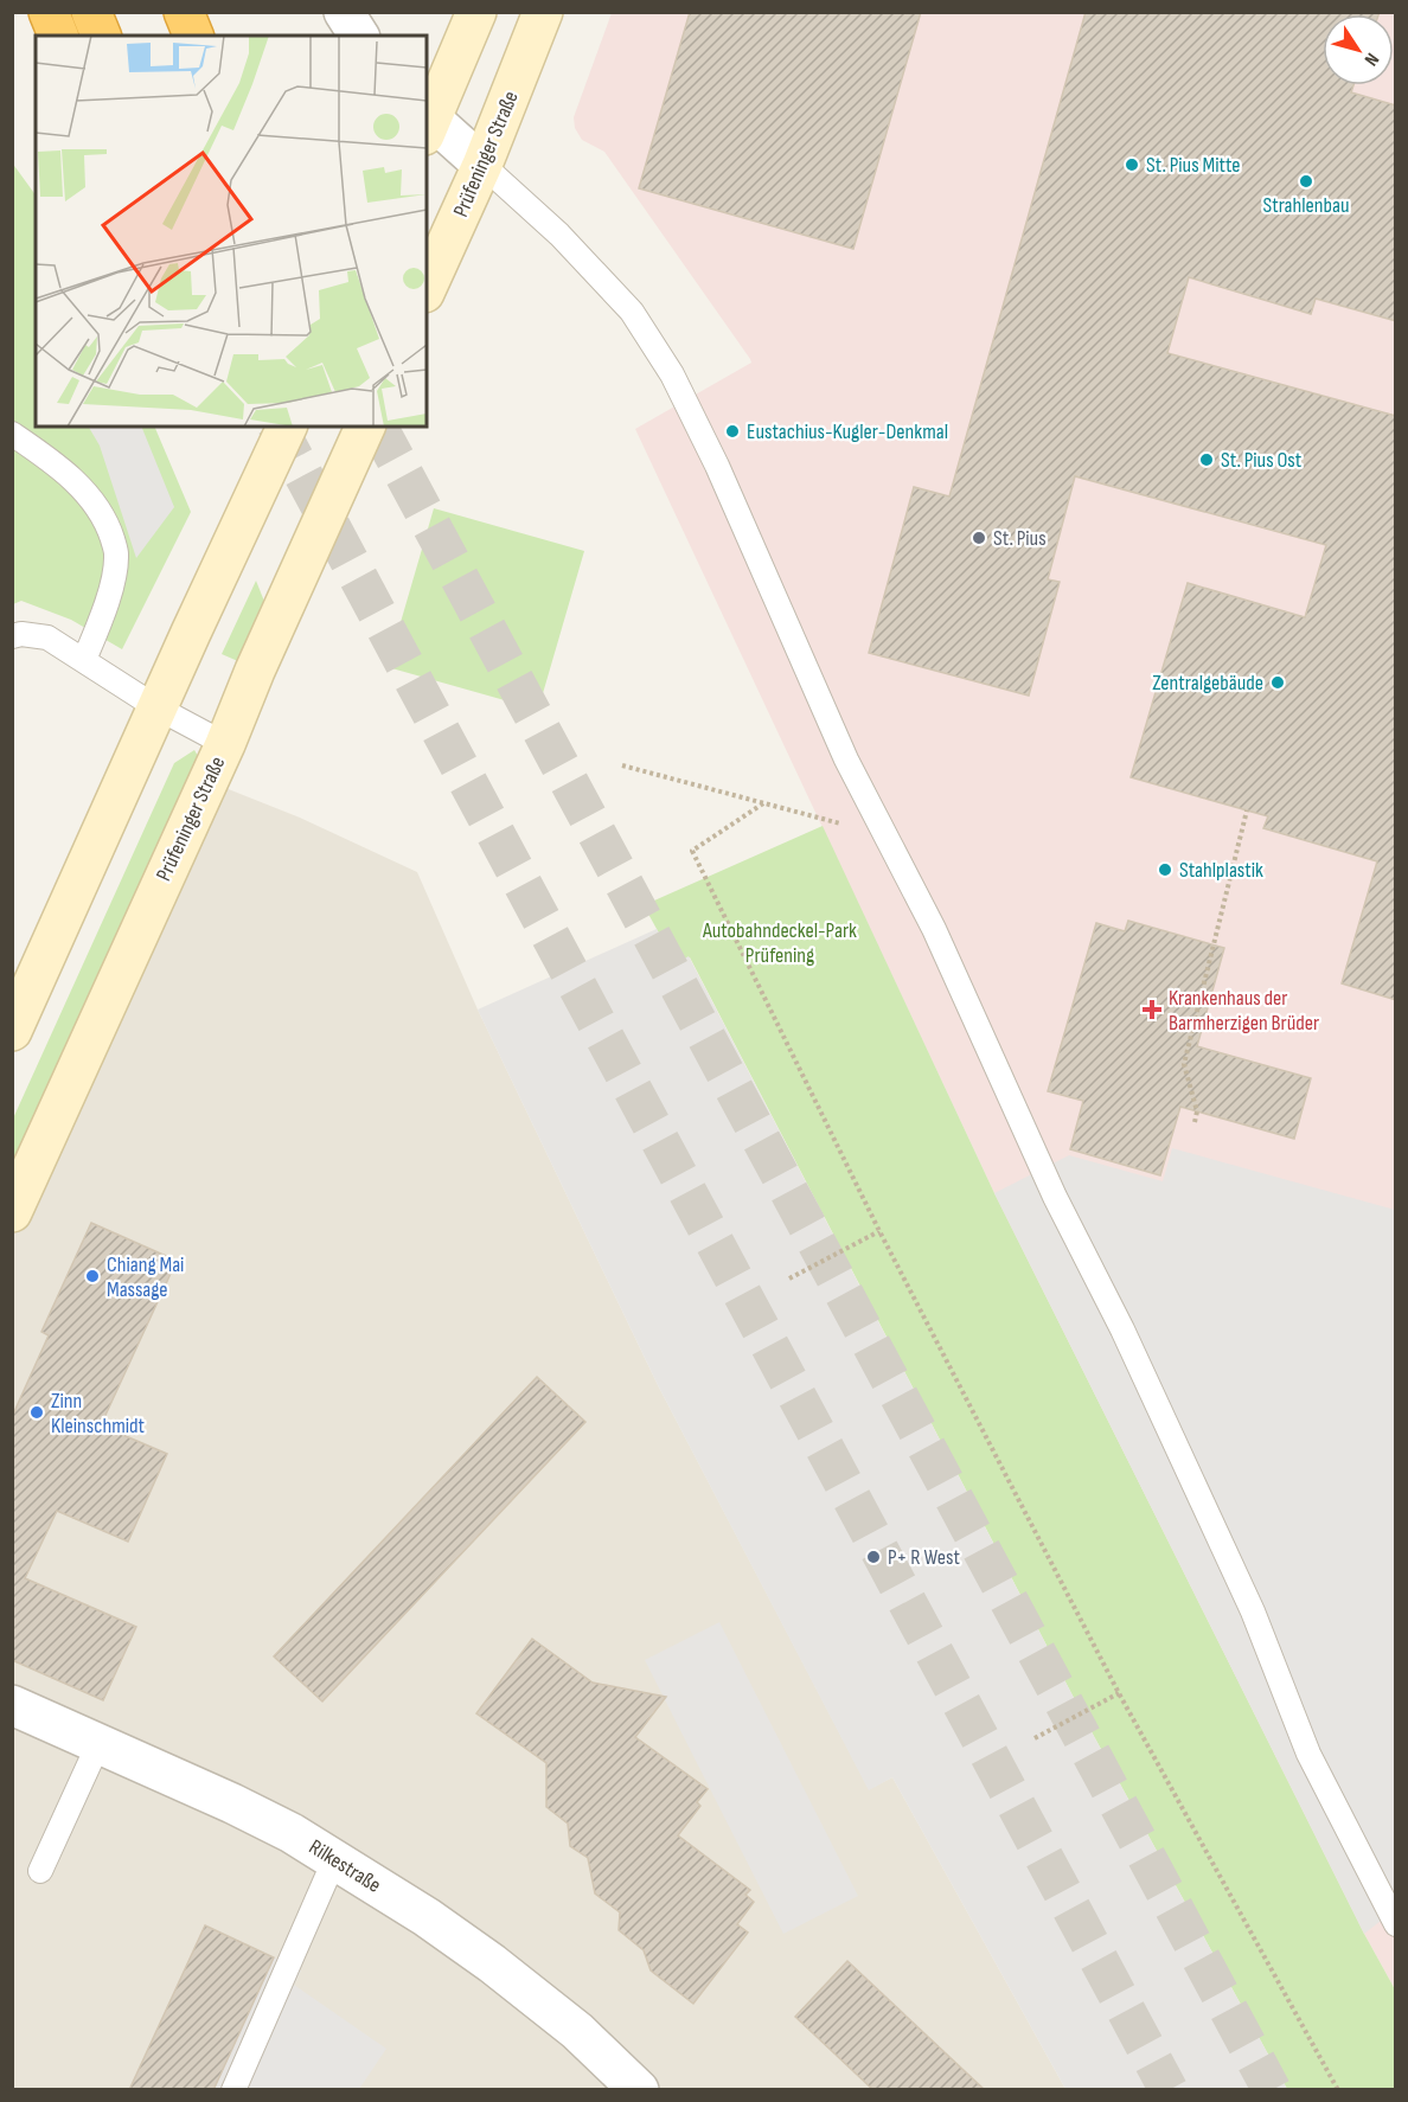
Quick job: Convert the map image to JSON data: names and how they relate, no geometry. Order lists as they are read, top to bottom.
{
  "streets": {
    "street": ["Prüfeninger Straße", "Rilkestraße"]
  },
  "parks": ["Autobahndeckel-Park Prüfening"],
  "places": {
    "other": [
      "St. Pius Mitte",
      "Strahlenbau",
      "Eustachius-Kugler-Denkmal",
      "St. Pius Ost",
      "St. Pius",
      "Zentralgebäude",
      "Stahlplastik",
      "Chiang Mai Massage",
      "Zinn Kleinschmidt",
      "P+ R West"
    ],
    "health": ["Krankenhaus der Barmherzigen Brüder"]
  },
  "north": "bottom right"
}
